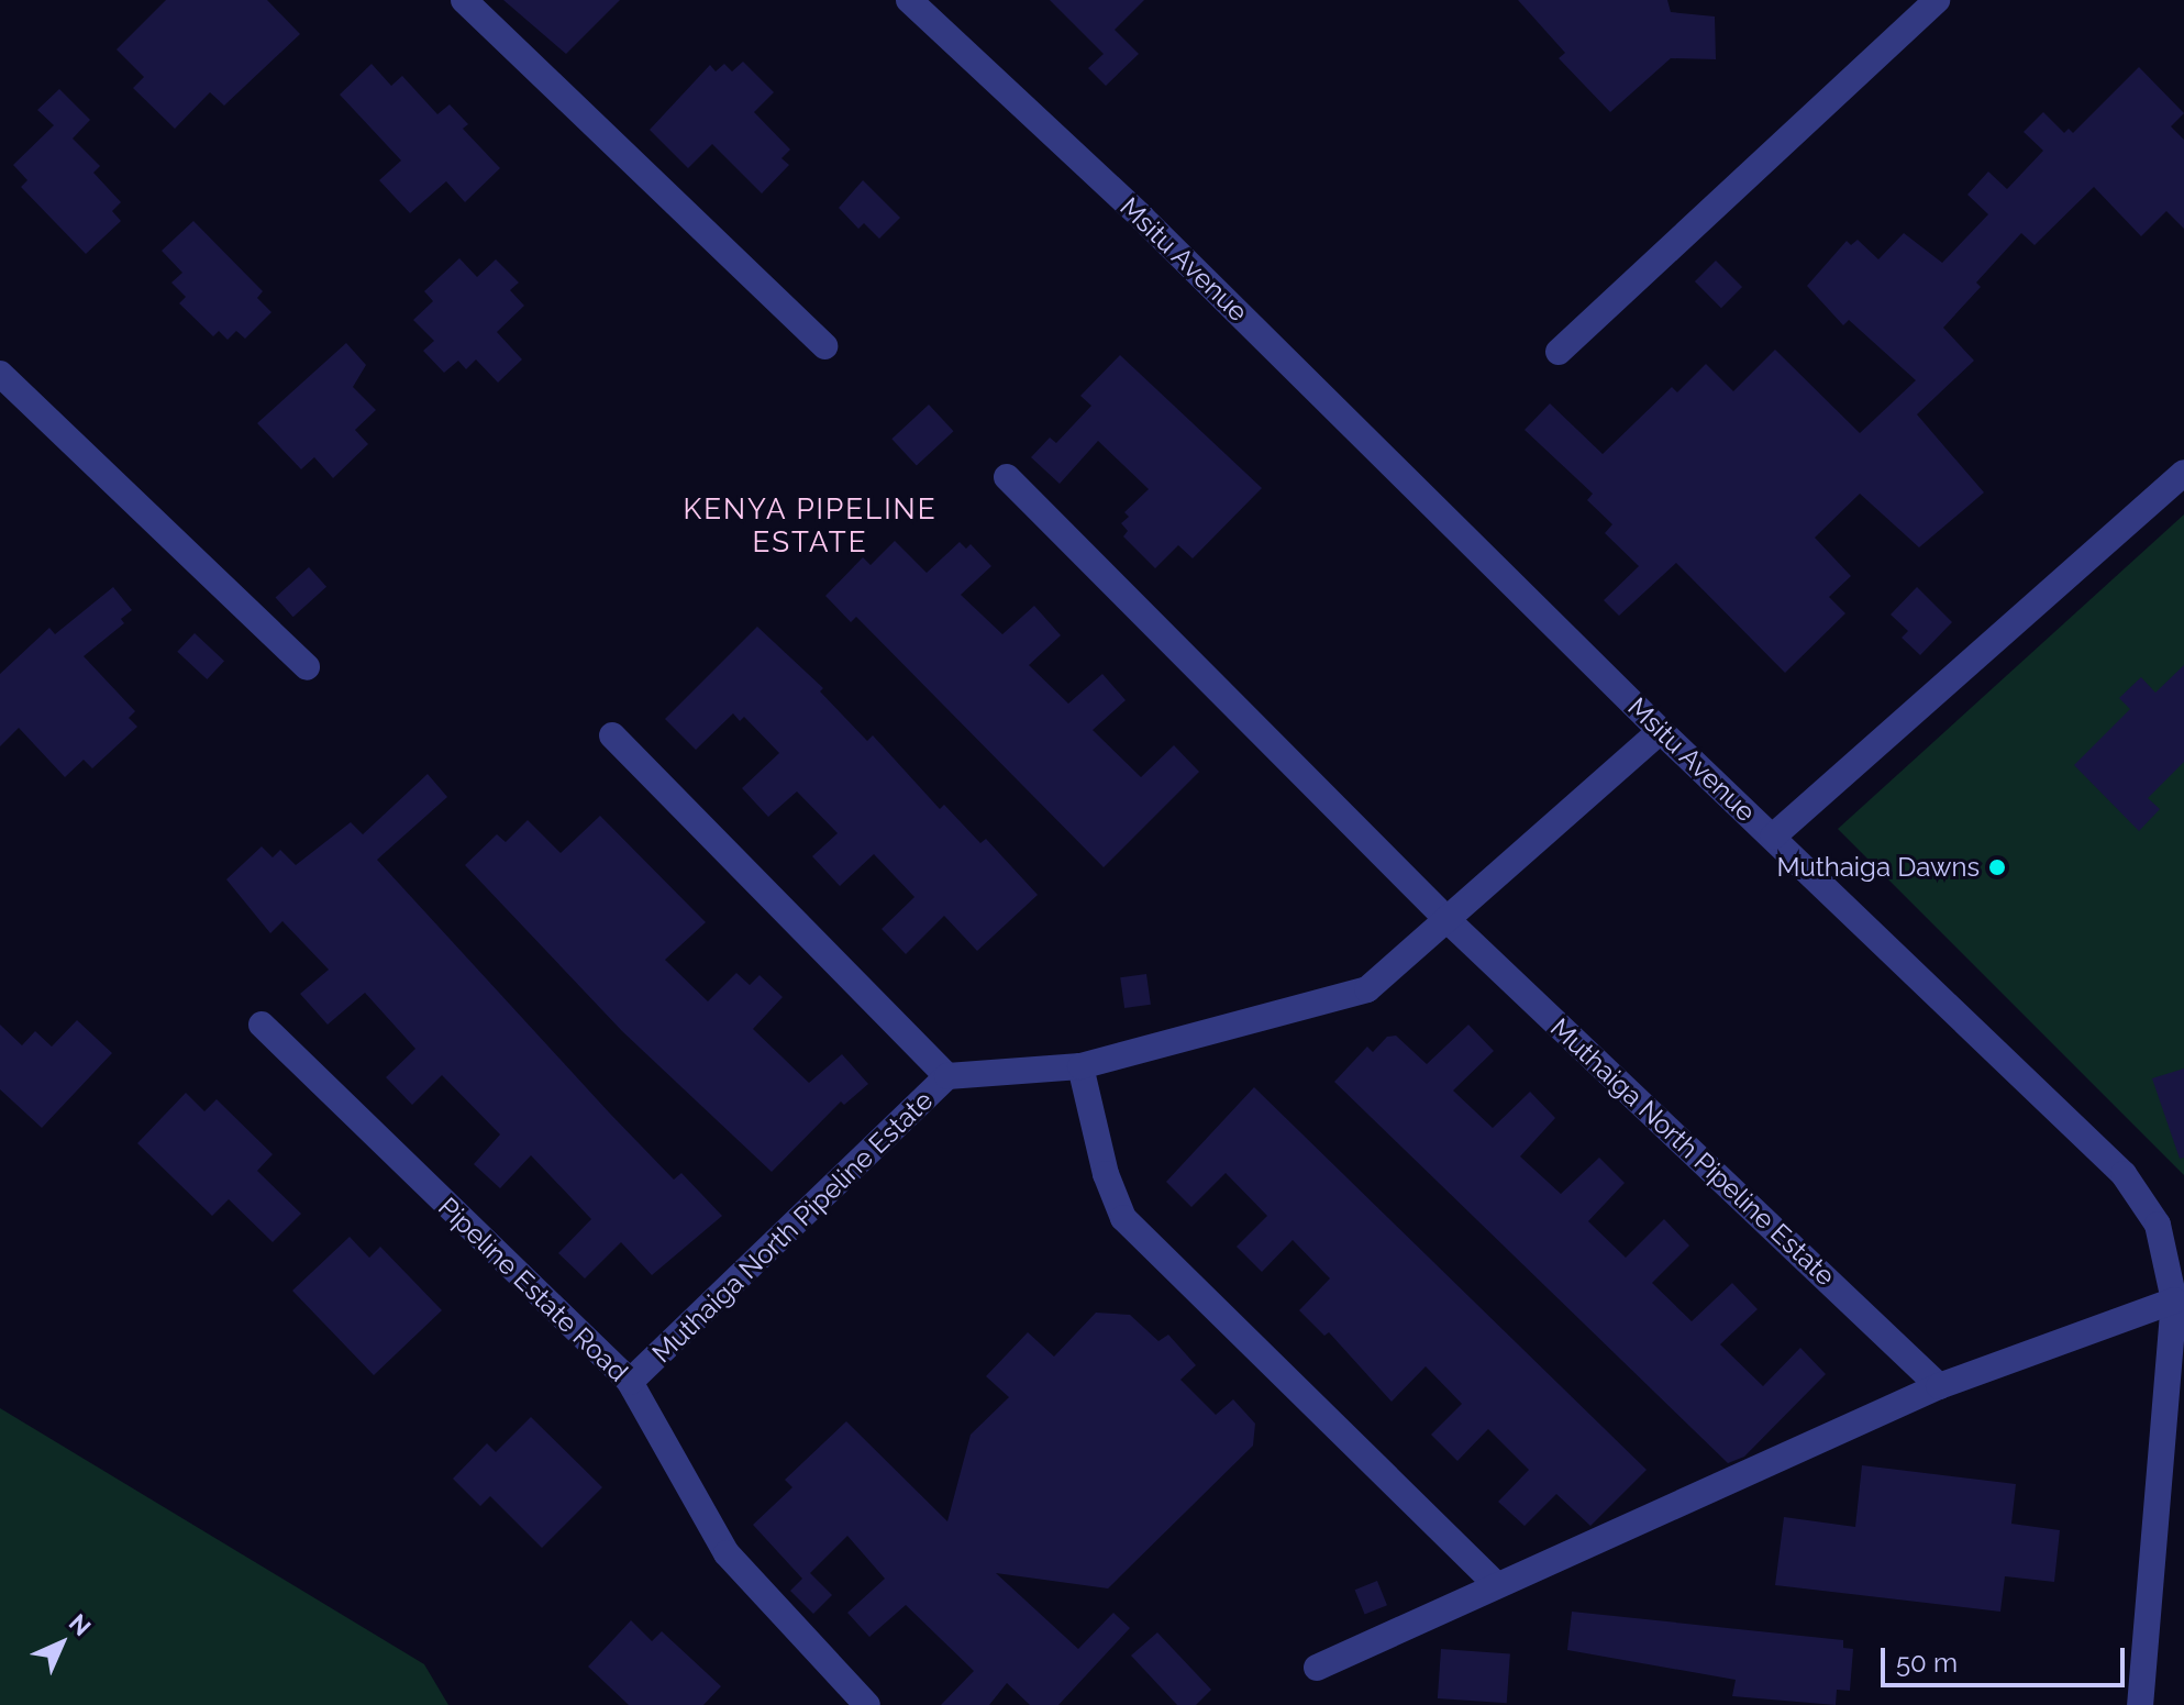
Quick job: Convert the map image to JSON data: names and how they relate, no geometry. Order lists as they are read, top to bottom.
{
  "streets": {
    "street": ["Msitu Avenue", "Muthaiga North Pipeline Estate", "Pipeline Estate Road"]
  },
  "crossings": [
    ["Msitu Avenue", "Muthaiga North Pipeline Estate"],
    ["Muthaiga North Pipeline Estate", "Pipeline Estate Road"]
  ],
  "districts": ["KENYA PIPELINE ESTATE"],
  "places": ["Muthaiga Dawns"],
  "scale_bar": "50 m",
  "north": "top right"
}
